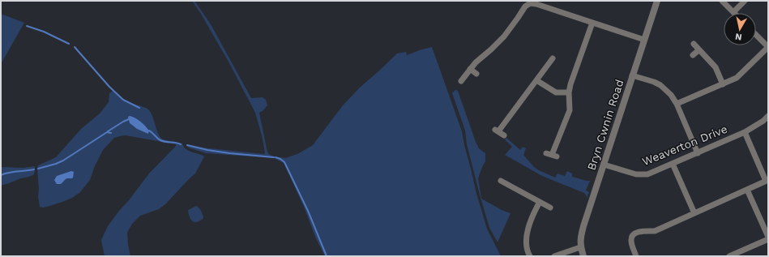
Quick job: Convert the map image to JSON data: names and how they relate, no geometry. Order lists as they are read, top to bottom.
{
  "streets": {
    "street": ["Bryn Cwnin Road", "Weaverton Drive"]
  },
  "crossings": [
    ["Bryn Cwnin Road", "Weaverton Drive"]
  ],
  "north": "bottom"
}
